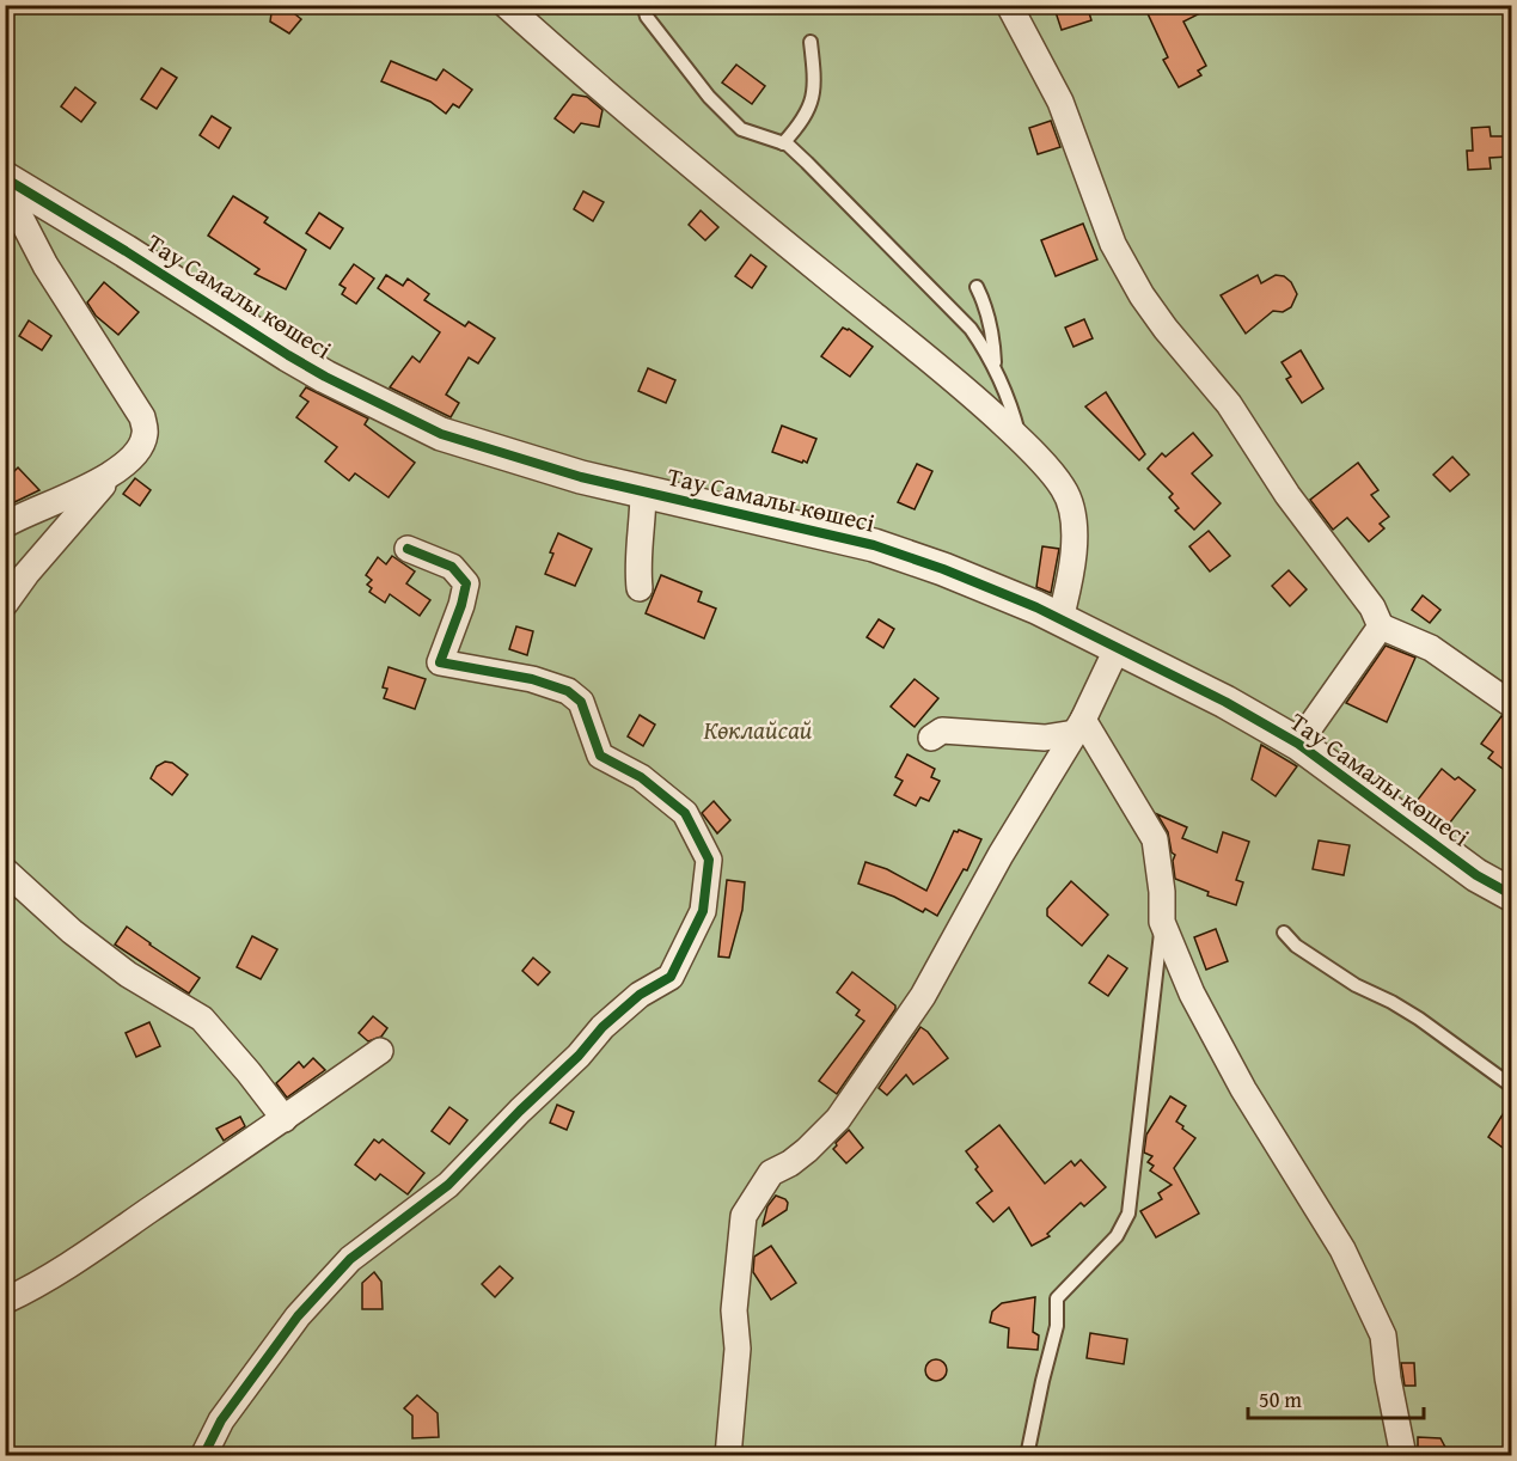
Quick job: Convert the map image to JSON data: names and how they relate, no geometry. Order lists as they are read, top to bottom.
{
  "streets": {
    "street": ["Тау Самалы көшесі"]
  },
  "parks": ["Көклайсай"],
  "scale_bar": "50 m"
}
